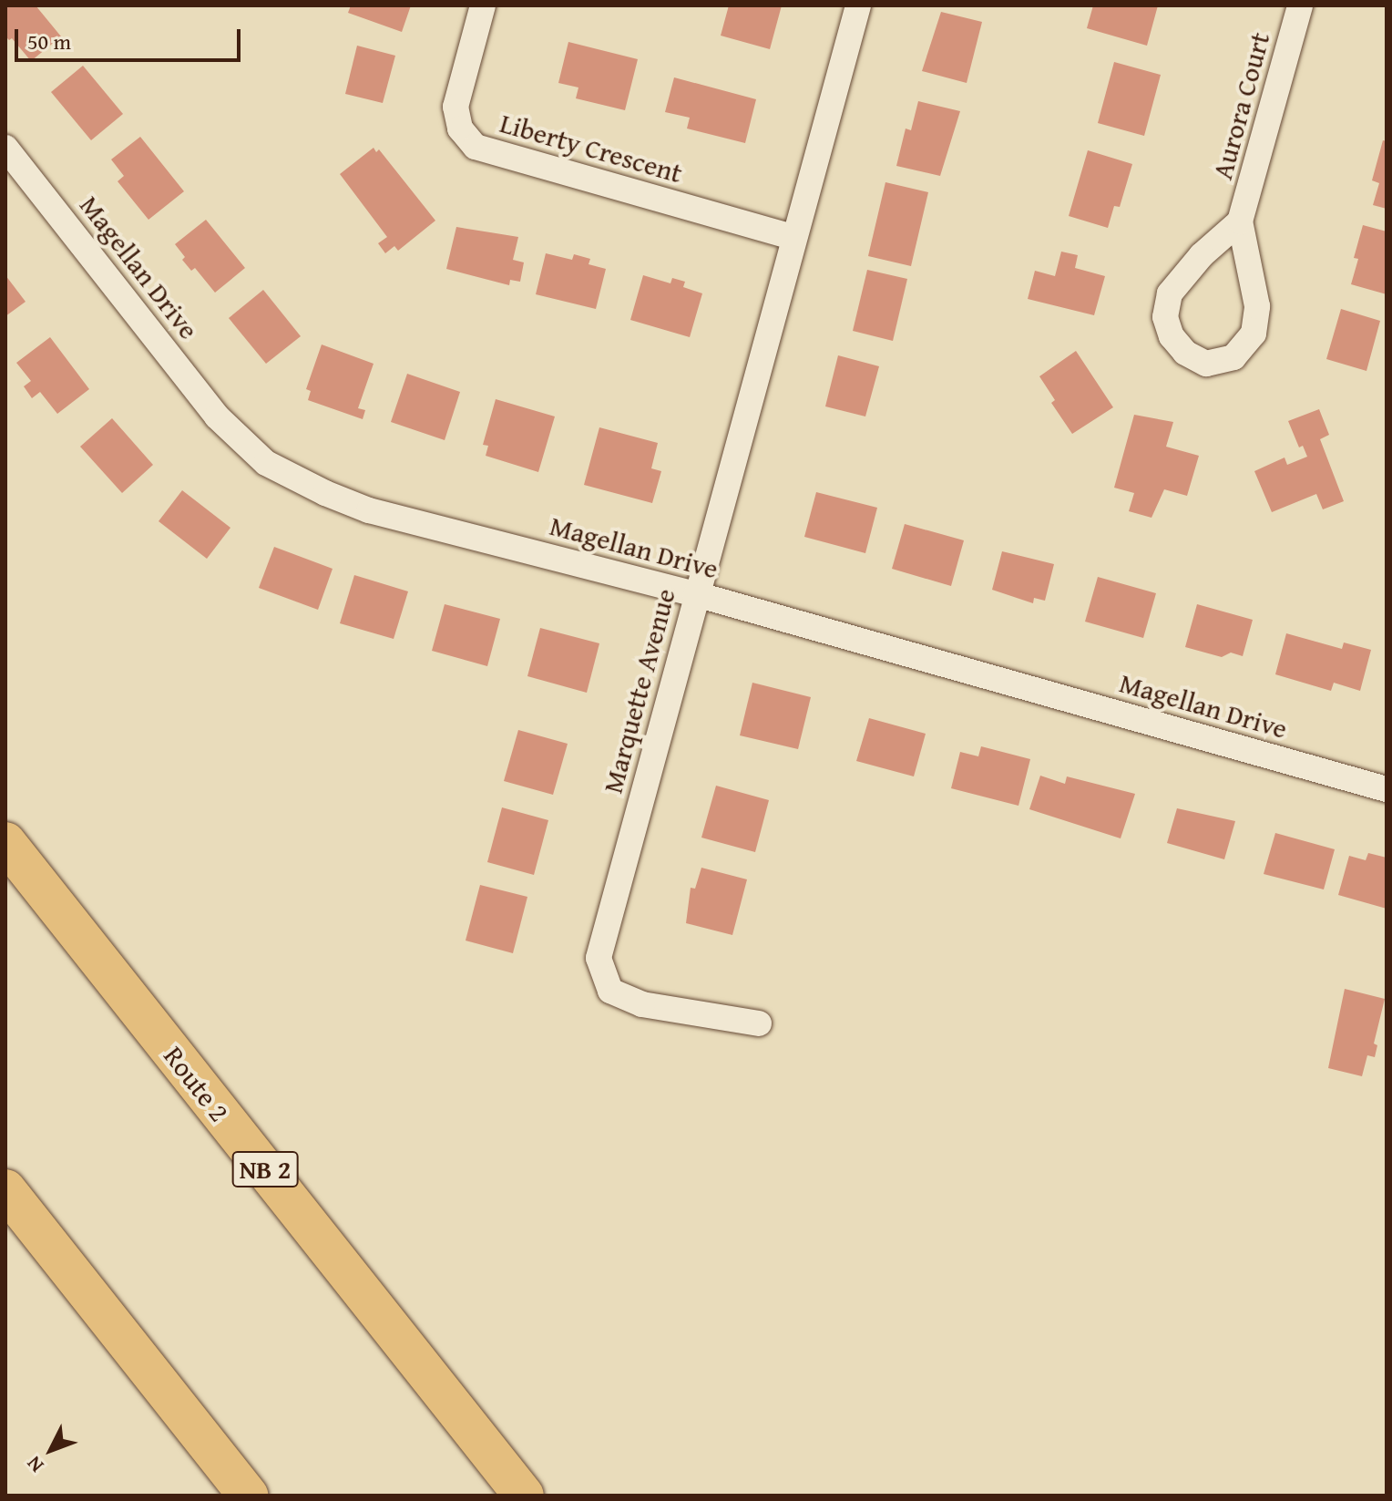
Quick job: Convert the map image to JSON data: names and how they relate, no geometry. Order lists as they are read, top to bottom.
{
  "streets": {
    "highway": ["Route 2", "NB 2"],
    "street": [
      "Aurora Court",
      "Liberty Crescent",
      "Magellan Drive",
      "Marquette Avenue"
    ]
  },
  "crossings": [
    ["Liberty Crescent", "Marquette Avenue"],
    ["Magellan Drive", "Marquette Avenue"]
  ],
  "scale_bar": "50 m",
  "north": "bottom left"
}
